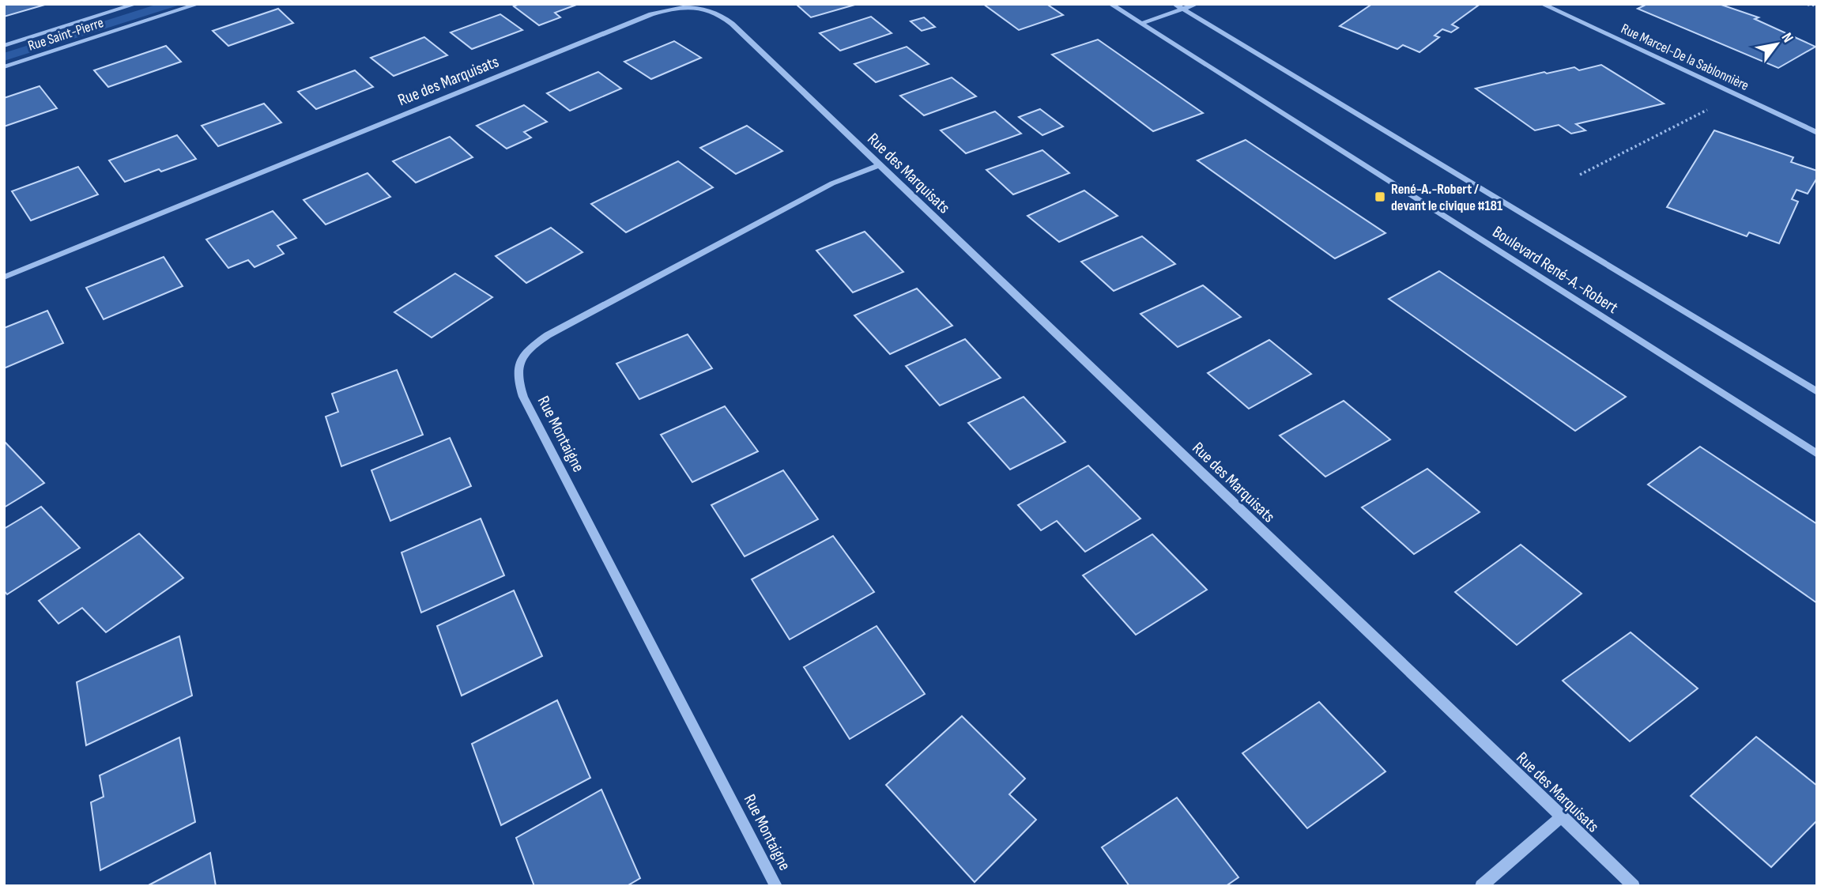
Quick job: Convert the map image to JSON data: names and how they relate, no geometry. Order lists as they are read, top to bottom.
{
  "streets": {
    "street": [
      "Rue Saint-Pierre",
      "Rue Marcel-De la Sablonnière",
      "Rue des Marquisats",
      "Boulevard René-A.-Robert",
      "Rue Montaigne"
    ]
  },
  "crossings": [
    ["Rue des Marquisats", "Rue Montaigne"]
  ],
  "places": {
    "transit": ["René-A.-Robert / devant le civique #181"]
  },
  "north": "top right"
}
